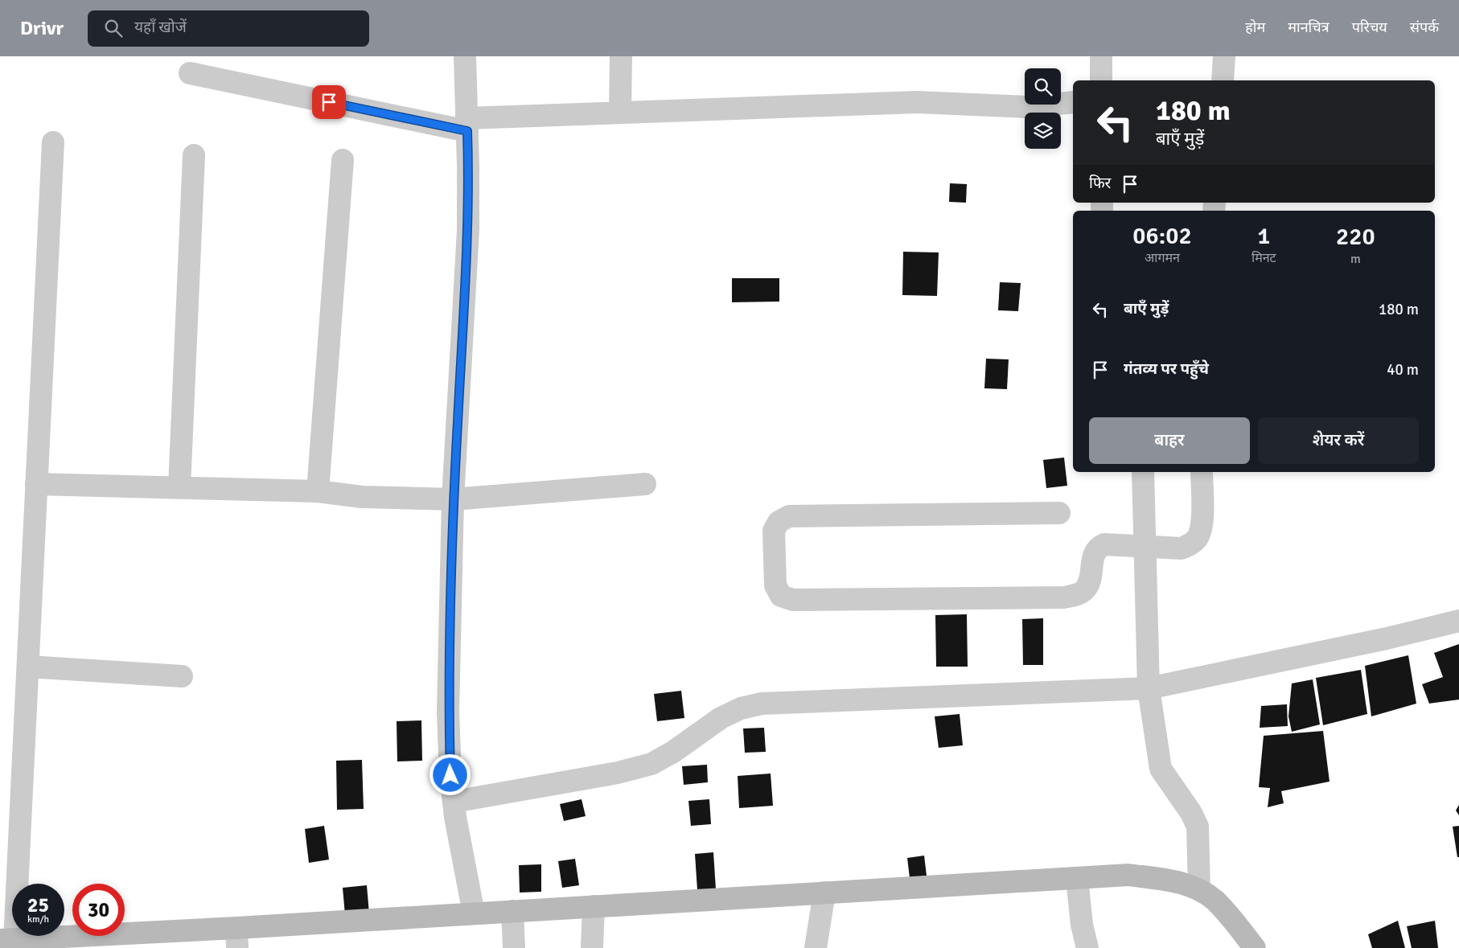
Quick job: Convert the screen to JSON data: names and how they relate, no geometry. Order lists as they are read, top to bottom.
{
  "page": {
    "header": "Drivr",
    "search": "यहाँ खोजें",
    "nav": [
      "होम",
      "मानचित्र",
      "परिचय",
      "संपर्क"
    ],
    "turn": ["180 m", "बाएँ मुड़ें"],
    "then": "फिर",
    "eta": [
      "06:02",
      "आगमन",
      "1",
      "मिनट",
      "220",
      "m"
    ],
    "list": [
      {
        "name": "बाएँ मुड़ें",
        "value": "180 m"
      },
      {
        "name": "गंतव्य पर पहुँचे",
        "value": "40 m"
      }
    ],
    "buttons": ["बाहर", "शेयर करें"],
    "speed": "25 km/h",
    "limit": "30"
  }
}
